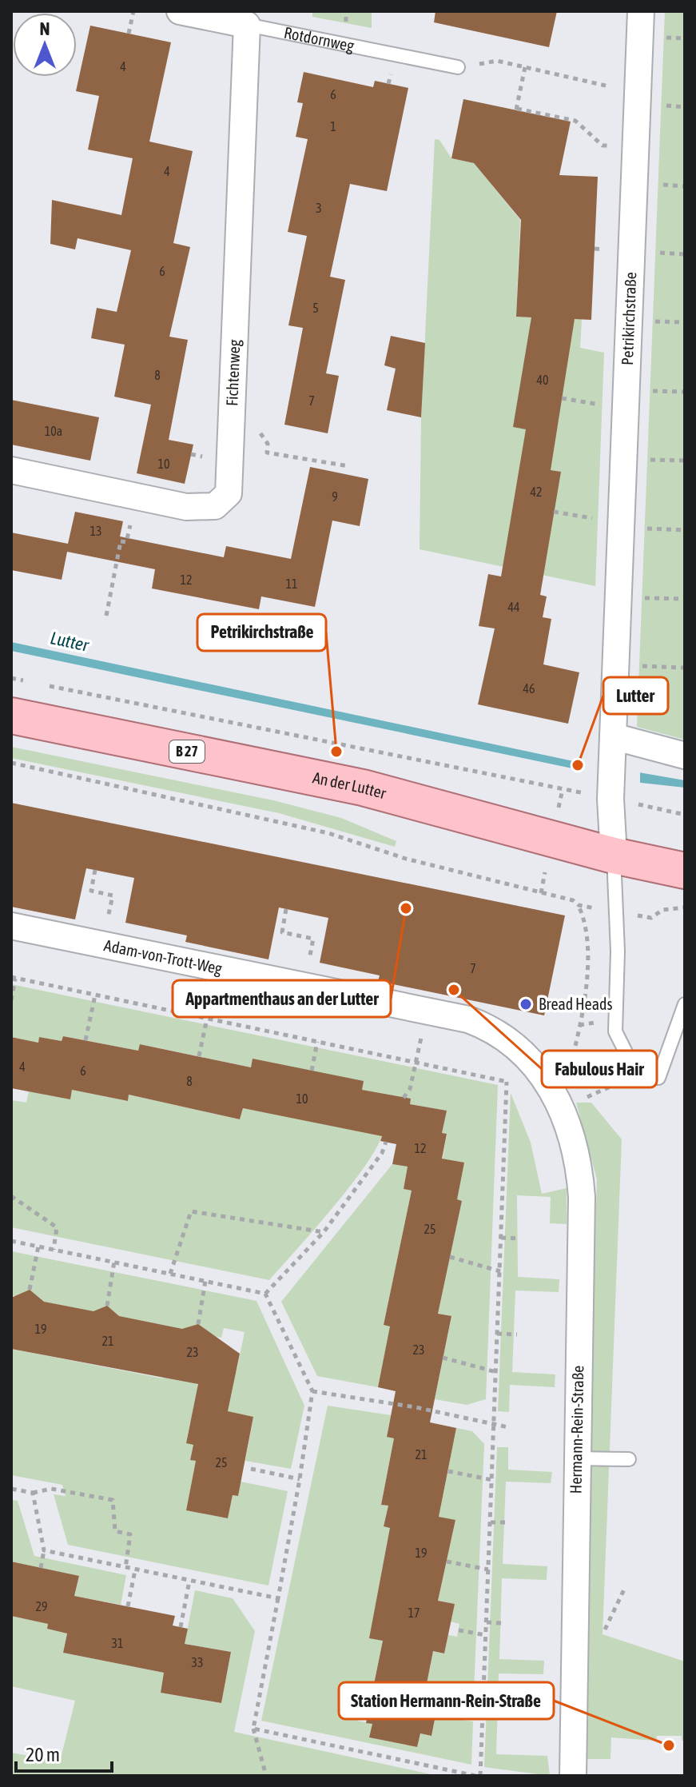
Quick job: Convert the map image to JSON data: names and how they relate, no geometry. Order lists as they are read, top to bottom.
{
  "streets": {
    "main road": ["B 27", "An der Lutter"],
    "street": [
      "Rotdornweg",
      "Petrikirchstraße",
      "Fichtenweg",
      "Adam-von-Trott-Weg",
      "Hermann-Rein-Straße"
    ]
  },
  "crossings": [
    ["Rotdornweg", "Fichtenweg"],
    ["Petrikirchstraße", "An der Lutter"],
    ["Adam-von-Trott-Weg", "Hermann-Rein-Straße"]
  ],
  "water": ["Lutter"],
  "places": [
    "Petrikirchstraße",
    "Lutter",
    "Appartmenthaus an der Lutter",
    "Fabulous Hair",
    "Bread Heads",
    "Station Hermann-Rein-Straße"
  ],
  "house_numbers": [
    "4",
    "6",
    "1",
    "4",
    "3",
    "6",
    "5",
    "8",
    "40",
    "7",
    "10a",
    "10",
    "42",
    "9",
    "13",
    "12",
    "11",
    "44",
    "46",
    "7",
    "4",
    "6",
    "8",
    "10",
    "12",
    "25",
    "19",
    "21",
    "23",
    "23",
    "21",
    "25",
    "19",
    "29",
    "17",
    "31",
    "33"
  ],
  "scale_bar": "20 m",
  "north": "top"
}
